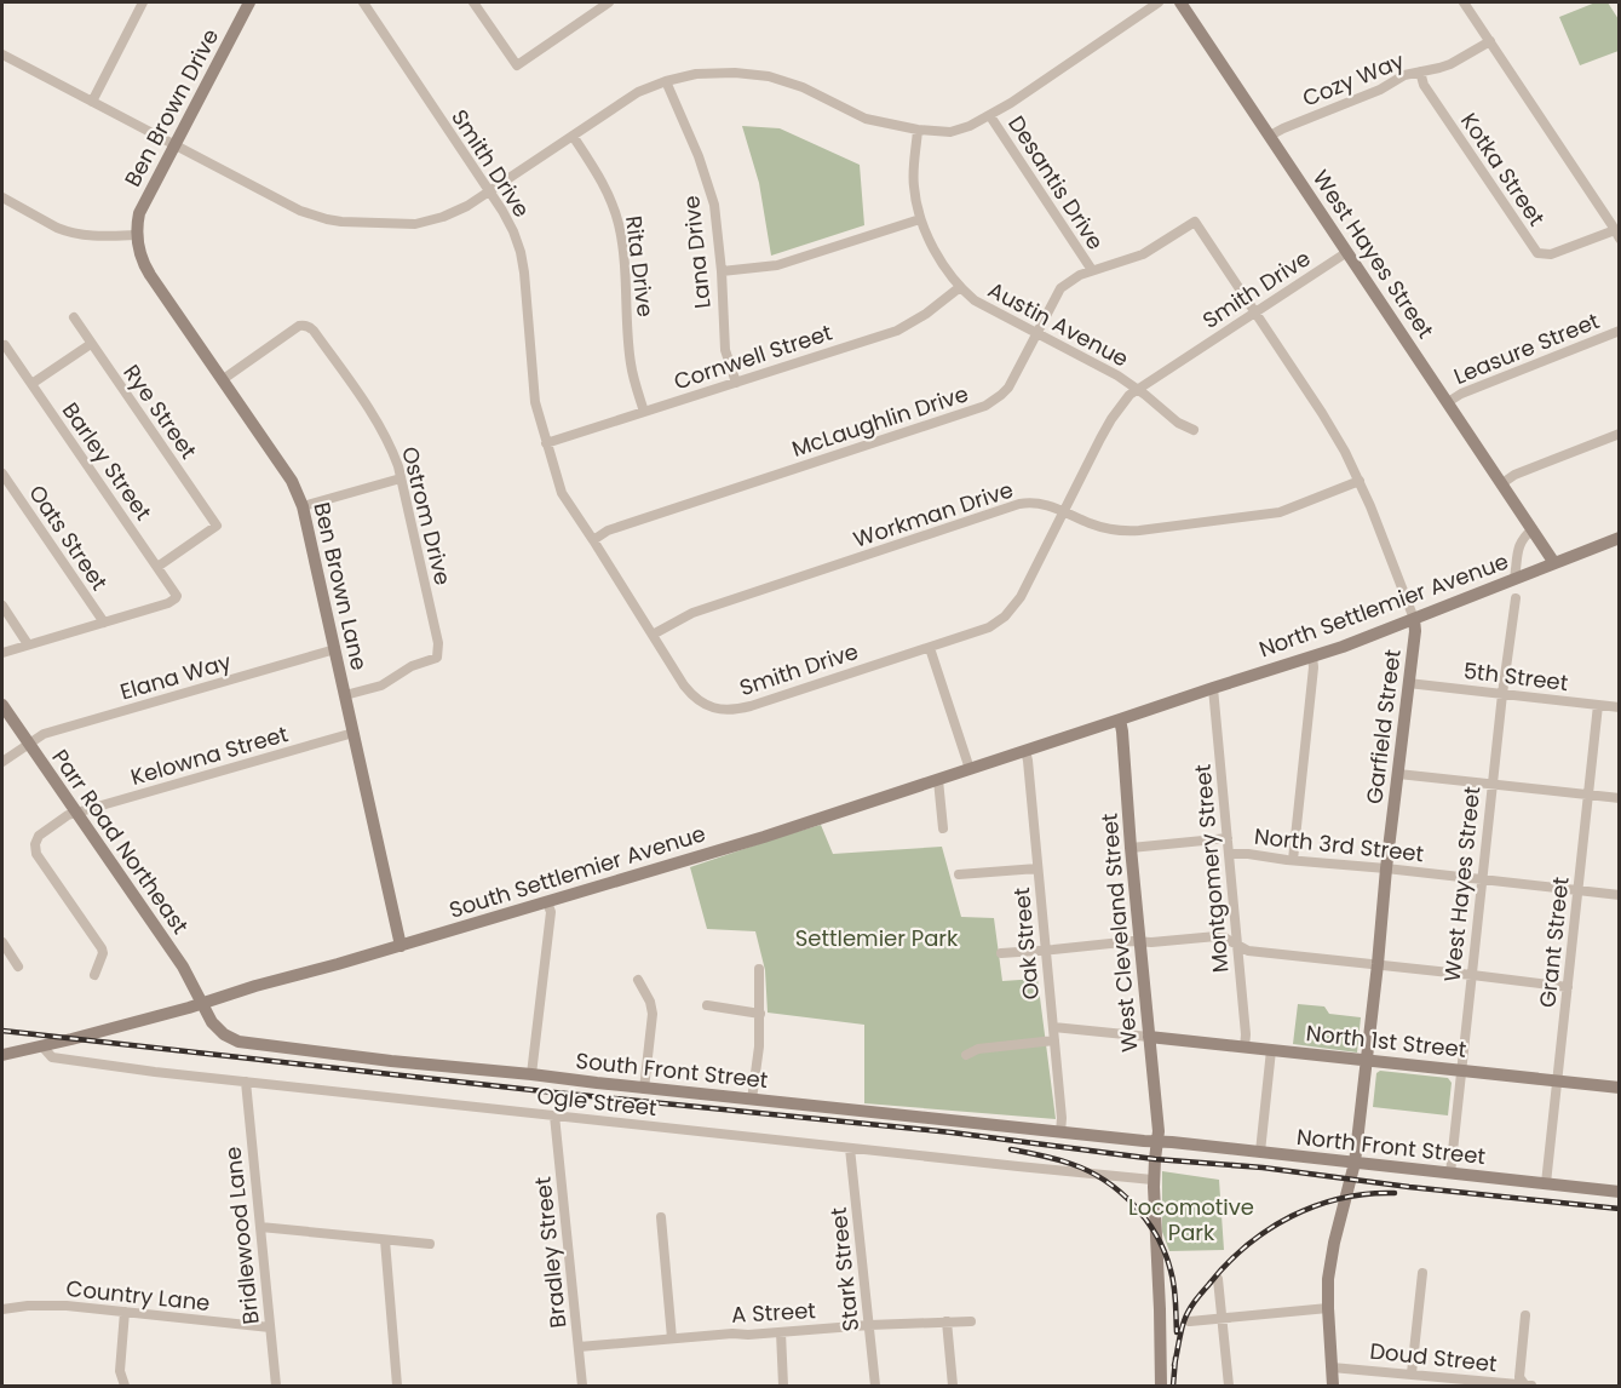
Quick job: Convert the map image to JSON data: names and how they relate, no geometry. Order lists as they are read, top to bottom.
{
  "streets": {
    "main road": [
      "Ben Brown Drive",
      "West Hayes Street",
      "Ben Brown Lane",
      "North Settlemier Avenue",
      "Garfield Street",
      "Parr Road Northeast",
      "South Settlemier Avenue",
      "West Cleveland Street",
      "North 1st Street",
      "South Front Street",
      "North Front Street"
    ],
    "street": [
      "Cozy Way",
      "Smith Drive",
      "Kotka Street",
      "Desantis Drive",
      "Lana Drive",
      "Rita Drive",
      "Austin Avenue",
      "Leasure Street",
      "Cornwell Street",
      "Rye Street",
      "McLaughlin Drive",
      "Barley Street",
      "Workman Drive",
      "Ostrom Drive",
      "Oats Street",
      "Elana Way",
      "5th Street",
      "Kelowna Street",
      "North 3rd Street",
      "Montgomery Street",
      "Grant Street",
      "Oak Street",
      "Ogle Street",
      "Bridlewood Lane",
      "Bradley Street",
      "Stark Street",
      "Country Lane",
      "A Street",
      "Doud Street"
    ]
  },
  "crossings": [
    ["Cozy Way", "Kotka Street"],
    ["Cozy Way", "West Hayes Street"],
    ["Ben Brown Drive", "Ben Brown Lane"],
    ["Smith Drive", "West Hayes Street"],
    ["Smith Drive", "Austin Avenue"],
    ["Smith Drive", "Cornwell Street"],
    ["Smith Drive", "McLaughlin Drive"],
    ["Smith Drive", "Workman Drive"],
    ["Smith Drive", "Garfield Street"],
    ["Desantis Drive", "McLaughlin Drive"],
    ["Lana Drive", "Cornwell Street"],
    ["West Hayes Street", "Leasure Street"],
    ["West Hayes Street", "North Settlemier Avenue"],
    ["West Hayes Street", "5th Street"],
    ["West Hayes Street", "North 3rd Street"],
    ["West Hayes Street", "North 1st Street"],
    ["West Hayes Street", "North Front Street"],
    ["Rita Drive", "Cornwell Street"],
    ["Austin Avenue", "Cornwell Street"],
    ["Austin Avenue", "McLaughlin Drive"],
    ["Rye Street", "Barley Street"],
    ["McLaughlin Drive", "Garfield Street"],
    ["Barley Street", "Oats Street"],
    ["Workman Drive", "Garfield Street"],
    ["Ostrom Drive", "Ben Brown Lane"],
    ["Ben Brown Lane", "Elana Way"],
    ["Ben Brown Lane", "Kelowna Street"],
    ["Ben Brown Lane", "South Settlemier Avenue"],
    ["North Settlemier Avenue", "Garfield Street"],
    ["North Settlemier Avenue", "Montgomery Street"],
    ["North Settlemier Avenue", "South Settlemier Avenue"],
    ["North Settlemier Avenue", "West Cleveland Street"],
    ["Elana Way", "Parr Road Northeast"],
    ["5th Street", "Garfield Street"],
    ["5th Street", "Grant Street"],
    ["Garfield Street", "North 3rd Street"],
    ["Garfield Street", "North 1st Street"],
    ["Garfield Street", "North Front Street"],
    ["Garfield Street", "Doud Street"],
    ["Kelowna Street", "Parr Road Northeast"],
    ["Parr Road Northeast", "South Settlemier Avenue"],
    ["Parr Road Northeast", "South Front Street"],
    ["North 3rd Street", "Montgomery Street"],
    ["North 3rd Street", "West Cleveland Street"],
    ["North 3rd Street", "Grant Street"],
    ["Montgomery Street", "North 1st Street"],
    ["South Settlemier Avenue", "West Cleveland Street"],
    ["South Settlemier Avenue", "Oak Street"],
    ["South Settlemier Avenue", "South Front Street"],
    ["South Settlemier Avenue", "Ogle Street"],
    ["West Cleveland Street", "North 1st Street"],
    ["West Cleveland Street", "South Front Street"],
    ["West Cleveland Street", "Ogle Street"],
    ["West Cleveland Street", "North Front Street"],
    ["Grant Street", "North 1st Street"],
    ["Grant Street", "North Front Street"],
    ["Oak Street", "South Front Street"],
    ["South Front Street", "North Front Street"],
    ["Ogle Street", "Bridlewood Lane"],
    ["Ogle Street", "Bradley Street"],
    ["Ogle Street", "Stark Street"],
    ["Bridlewood Lane", "Country Lane"],
    ["Bradley Street", "A Street"],
    ["Stark Street", "A Street"]
  ],
  "parks": ["Settlemier Park", "Locomotive Park"]
}
